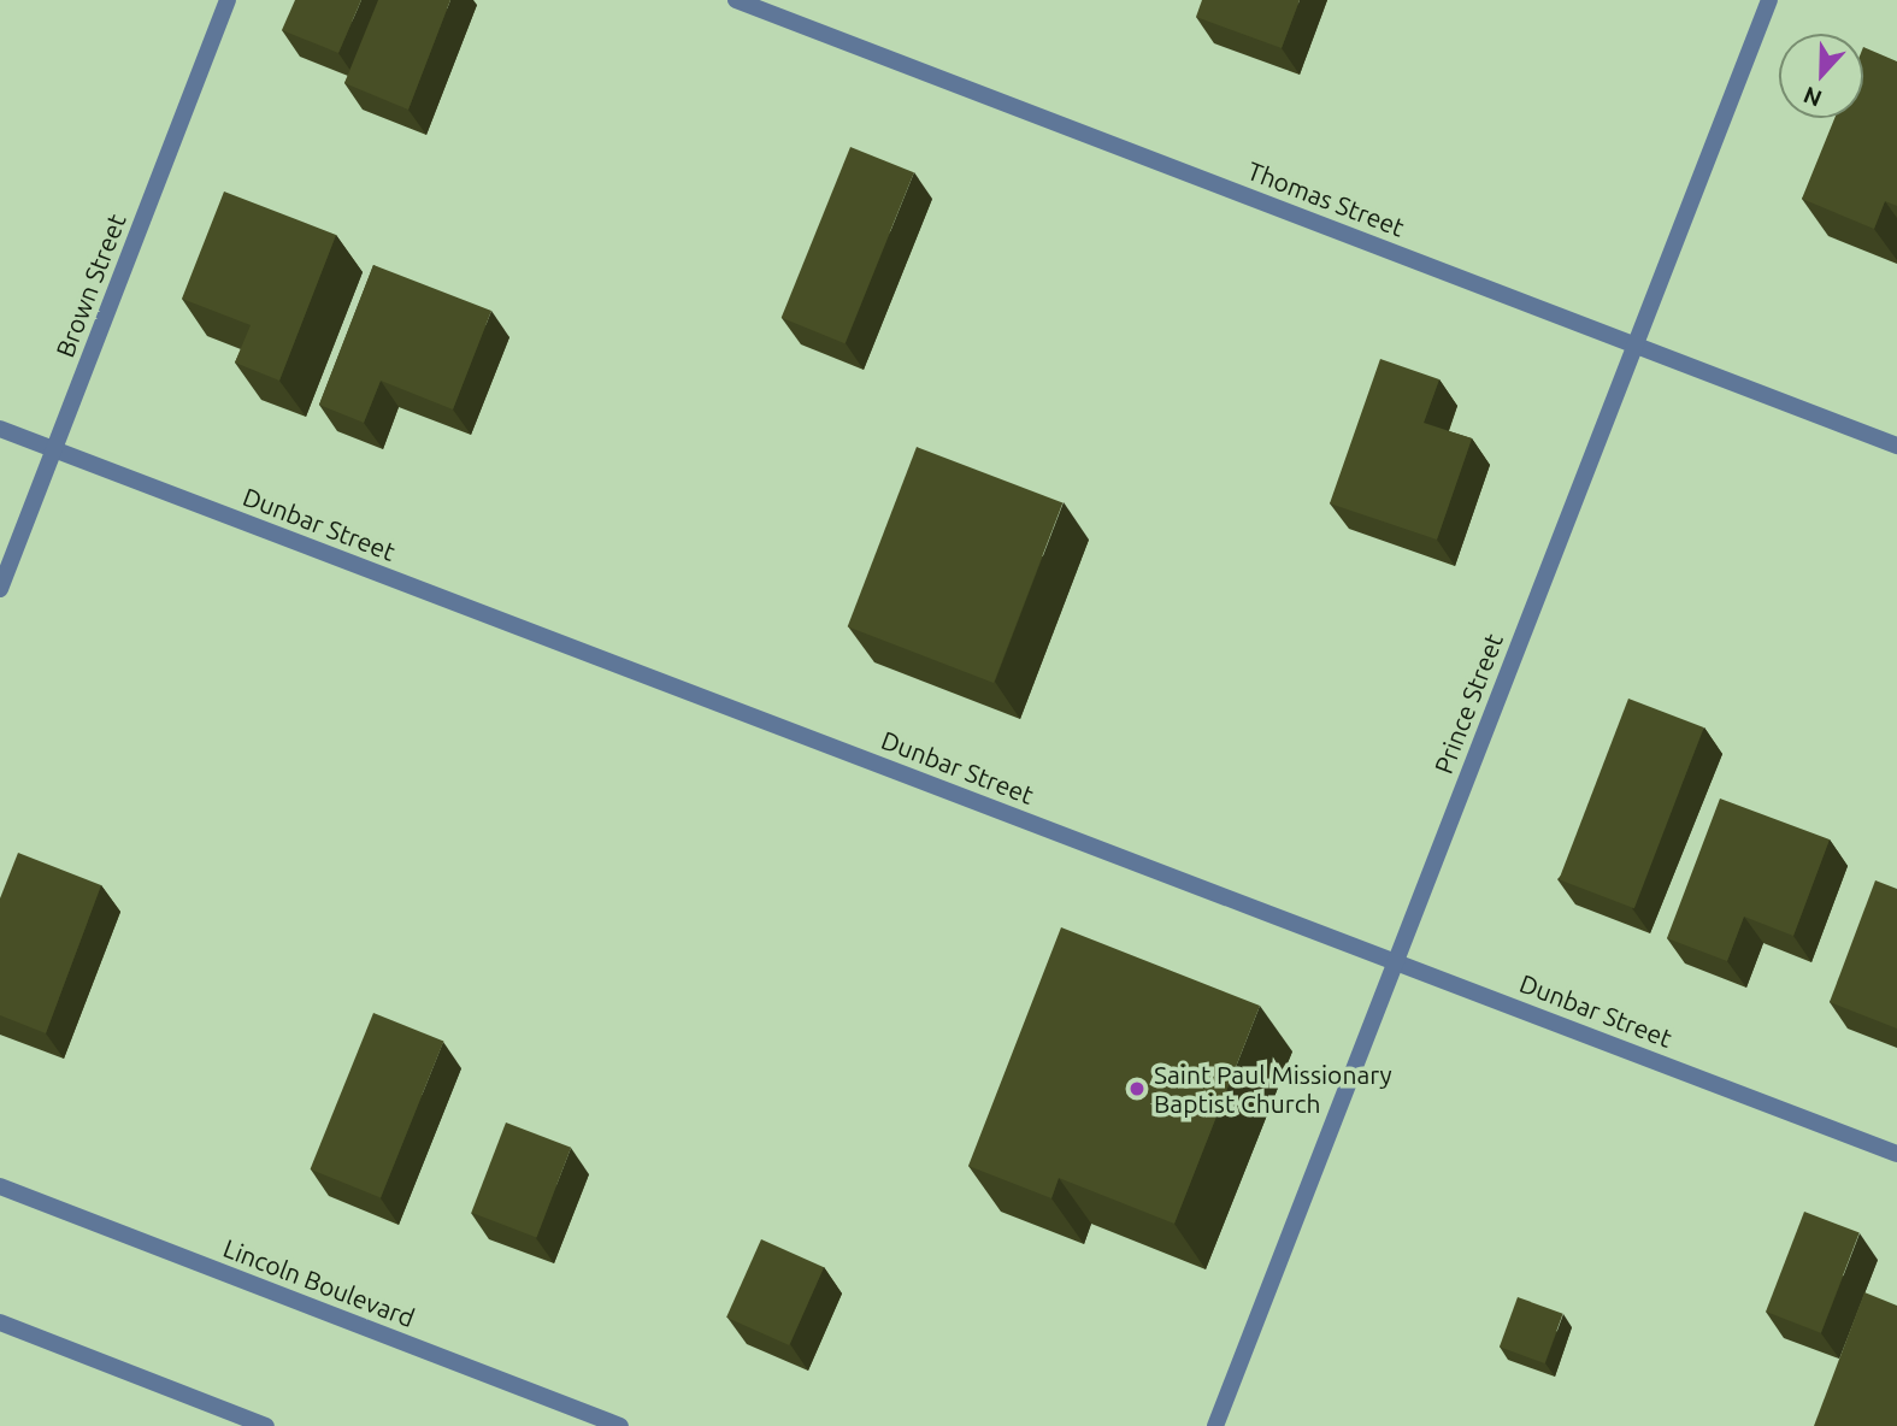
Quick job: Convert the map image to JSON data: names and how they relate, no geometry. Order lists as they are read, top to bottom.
{
  "streets": {
    "street": [
      "Thomas Street",
      "Brown Street",
      "Dunbar Street",
      "Prince Street",
      "Lincoln Boulevard"
    ]
  },
  "crossings": [
    ["Thomas Street", "Prince Street"],
    ["Brown Street", "Dunbar Street"],
    ["Dunbar Street", "Prince Street"]
  ],
  "places": ["Saint Paul Missionary Baptist Church"],
  "north": "bottom"
}
